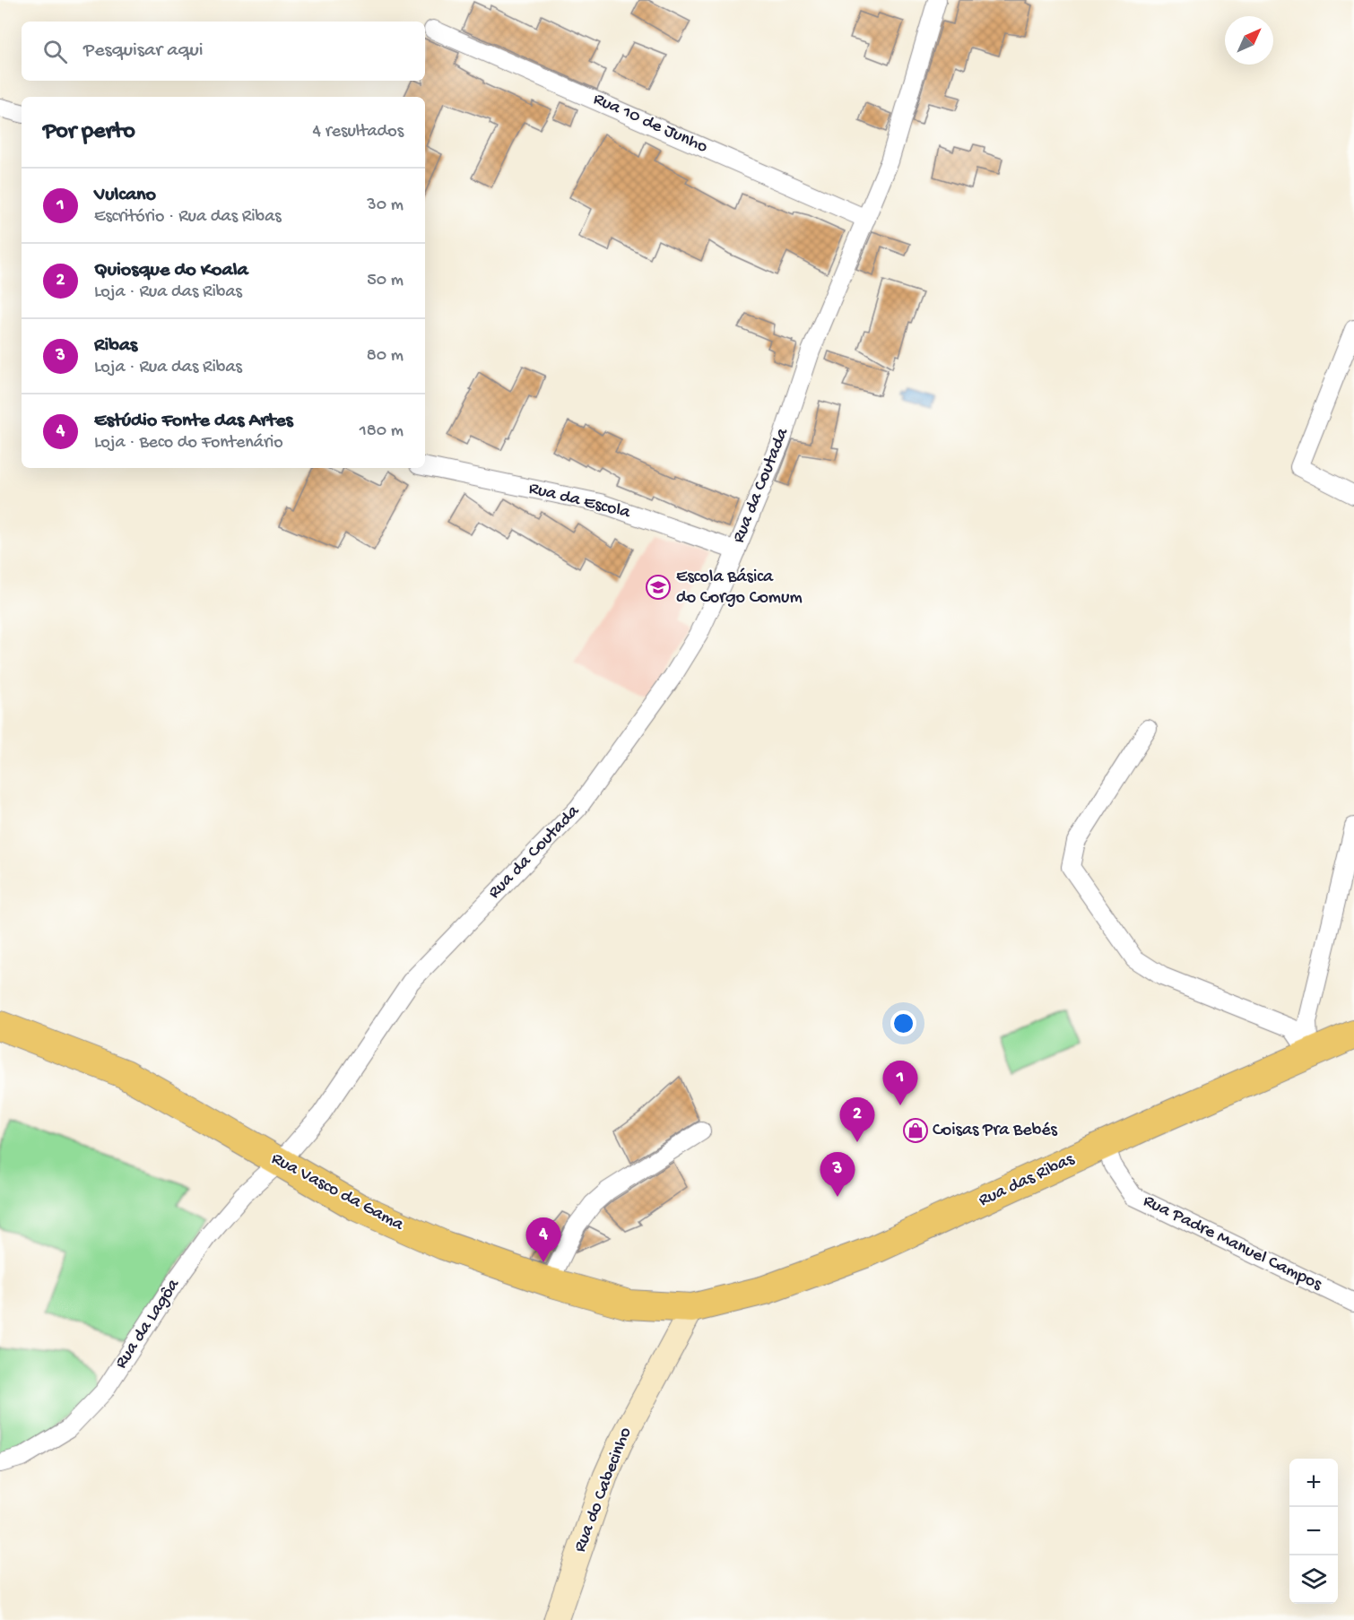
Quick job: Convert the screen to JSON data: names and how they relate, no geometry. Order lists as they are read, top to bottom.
{
  "streets": {
    "main road": ["Rua das Ribas", "Rua Vasco da Gama"],
    "street": [
      "Rua 10 de Junho",
      "Rua da Coutada",
      "Rua da Escola",
      "Rua Padre Manuel Campos",
      "Rua da Lagôa",
      "Rua do Cabecinho"
    ]
  },
  "crossings": [
    ["Rua 10 de Junho", "Rua da Coutada"],
    ["Rua da Coutada", "Rua da Escola"],
    ["Rua da Coutada", "Rua Vasco da Gama"],
    ["Rua da Coutada", "Rua da Lagôa"],
    ["Rua das Ribas", "Rua Vasco da Gama"],
    ["Rua das Ribas", "Rua Padre Manuel Campos"],
    ["Rua das Ribas", "Rua do Cabecinho"],
    ["Rua Vasco da Gama", "Rua da Lagôa"],
    ["Rua Vasco da Gama", "Rua do Cabecinho"]
  ],
  "places": {
    "school or university": ["Escola Básica do Corgo Comum"],
    "shop": ["Coisas Pra Bebés"]
  },
  "north": "top right",
  "page": {
    "search": "Pesquisar aqui",
    "heading": ["Por perto", "4 resultados"],
    "list": [
      {
        "mark": "1",
        "name": "Vulcano",
        "note": "Escritório · Rua das Ribas",
        "value": "30 m"
      },
      {
        "mark": "2",
        "name": "Quiosque do Koala",
        "note": "Loja · Rua das Ribas",
        "value": "50 m"
      },
      {
        "mark": "3",
        "name": "Ribas",
        "note": "Loja · Rua das Ribas",
        "value": "80 m"
      },
      {
        "mark": "4",
        "name": "Estúdio Fonte das Artes",
        "note": "Loja · Beco do Fontenário",
        "value": "180 m"
      }
    ],
    "pins": [
      "1",
      "2",
      "3",
      "4"
    ],
    "map_buttons": ["+", "−"]
  }
}
